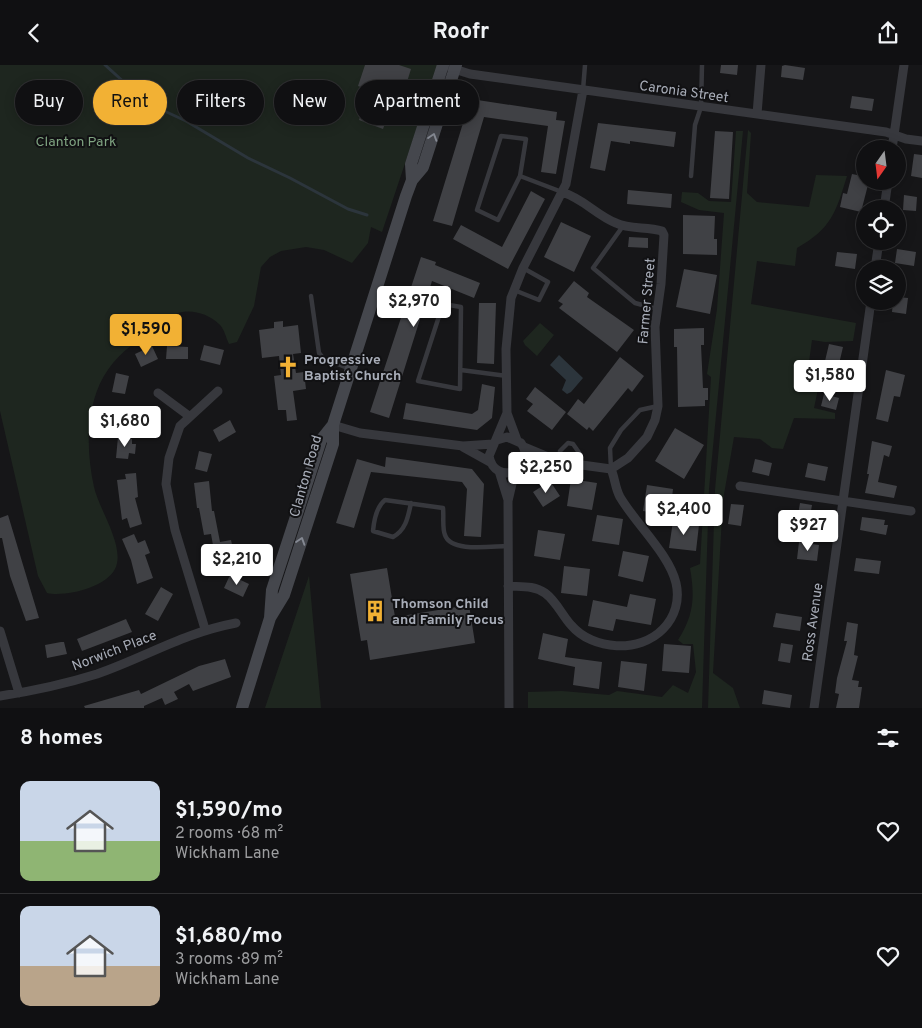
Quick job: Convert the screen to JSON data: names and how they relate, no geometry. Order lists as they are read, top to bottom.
{
  "streets": {
    "main road": ["Clanton Road"],
    "street": [
      "Caronia Street",
      "Farmer Street",
      "Ross Avenue",
      "Norwich Place"
    ]
  },
  "crossings": [
    ["Caronia Street", "Clanton Road"]
  ],
  "parks": ["Clanton Park"],
  "places": {
    "church": ["Progressive Baptist Church"],
    "building": ["Thomson Child and Family Focus"]
  },
  "north": "bottom",
  "page": {
    "header": "Roofr",
    "chip": [
      "Buy",
      "Rent",
      "Filters",
      "New",
      "Apartment"
    ],
    "price": [
      "$2,970",
      "$1,590",
      "$1,580",
      "$1,680",
      "$2,250",
      "$2,400",
      "$927",
      "$2,210"
    ],
    "heading": "8 homes",
    "list": [
      {
        "name": "$1,590/mo",
        "note": "2 rooms · 68 m² · Wickham Lane"
      },
      {
        "name": "$1,680/mo",
        "note": "3 rooms · 89 m² · Wickham Lane"
      }
    ]
  }
}
